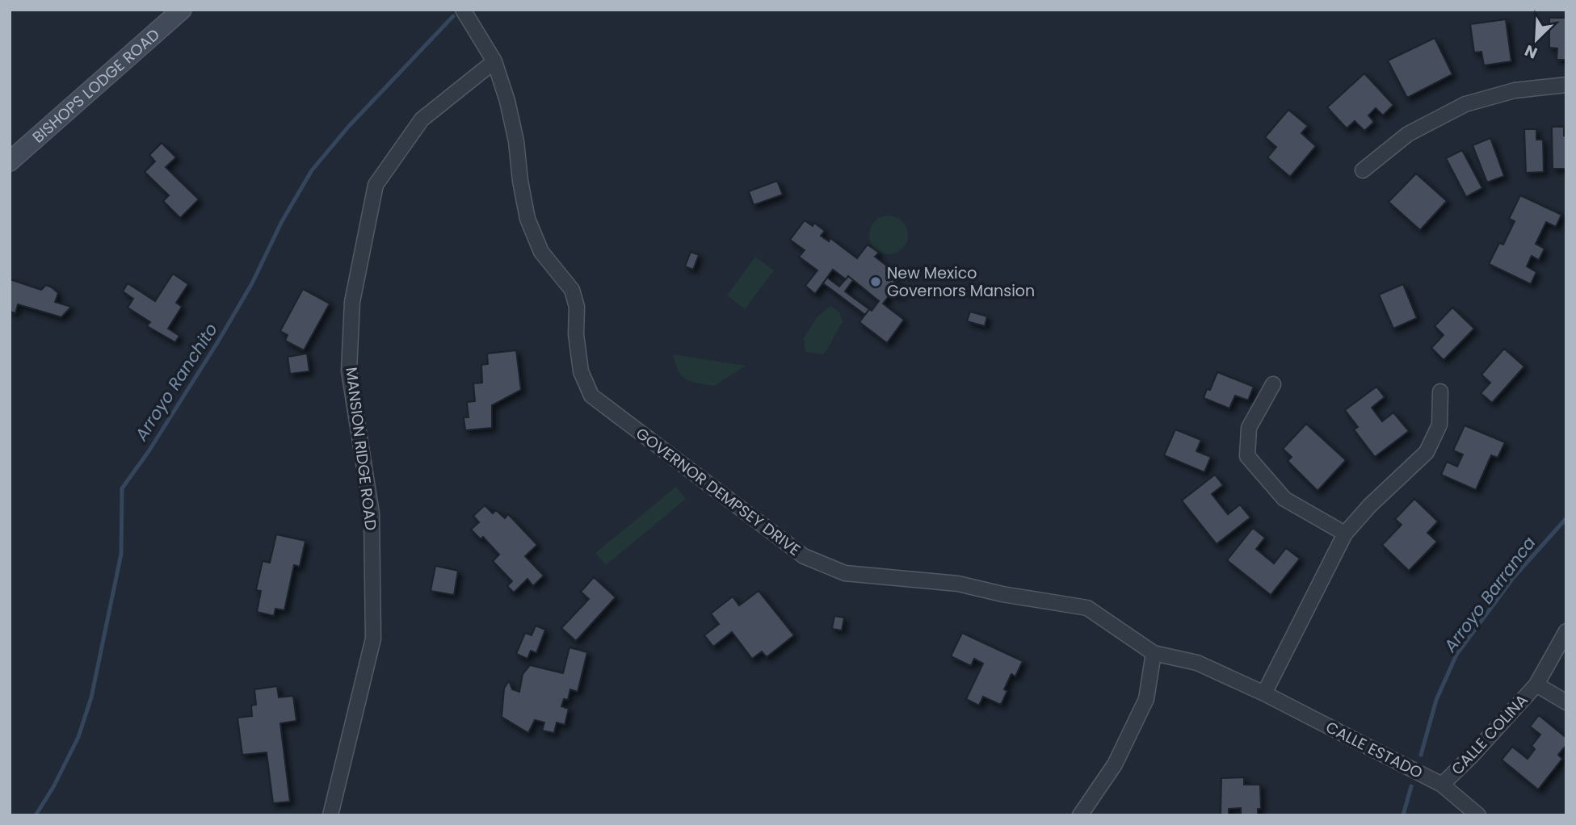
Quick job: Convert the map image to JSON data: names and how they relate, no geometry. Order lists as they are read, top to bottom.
{
  "streets": {
    "street": [
      "BISHOPS LODGE ROAD",
      "MANSION RIDGE ROAD",
      "GOVERNOR DEMPSEY DRIVE",
      "CALLE COLINA",
      "CALLE ESTADO"
    ]
  },
  "crossings": [
    ["MANSION RIDGE ROAD", "GOVERNOR DEMPSEY DRIVE"],
    ["GOVERNOR DEMPSEY DRIVE", "CALLE ESTADO"],
    ["CALLE COLINA", "CALLE ESTADO"]
  ],
  "water": ["Arroyo Ranchito", "Arroyo Barranca"],
  "places": ["New Mexico Governors Mansion"],
  "north": "bottom left"
}
